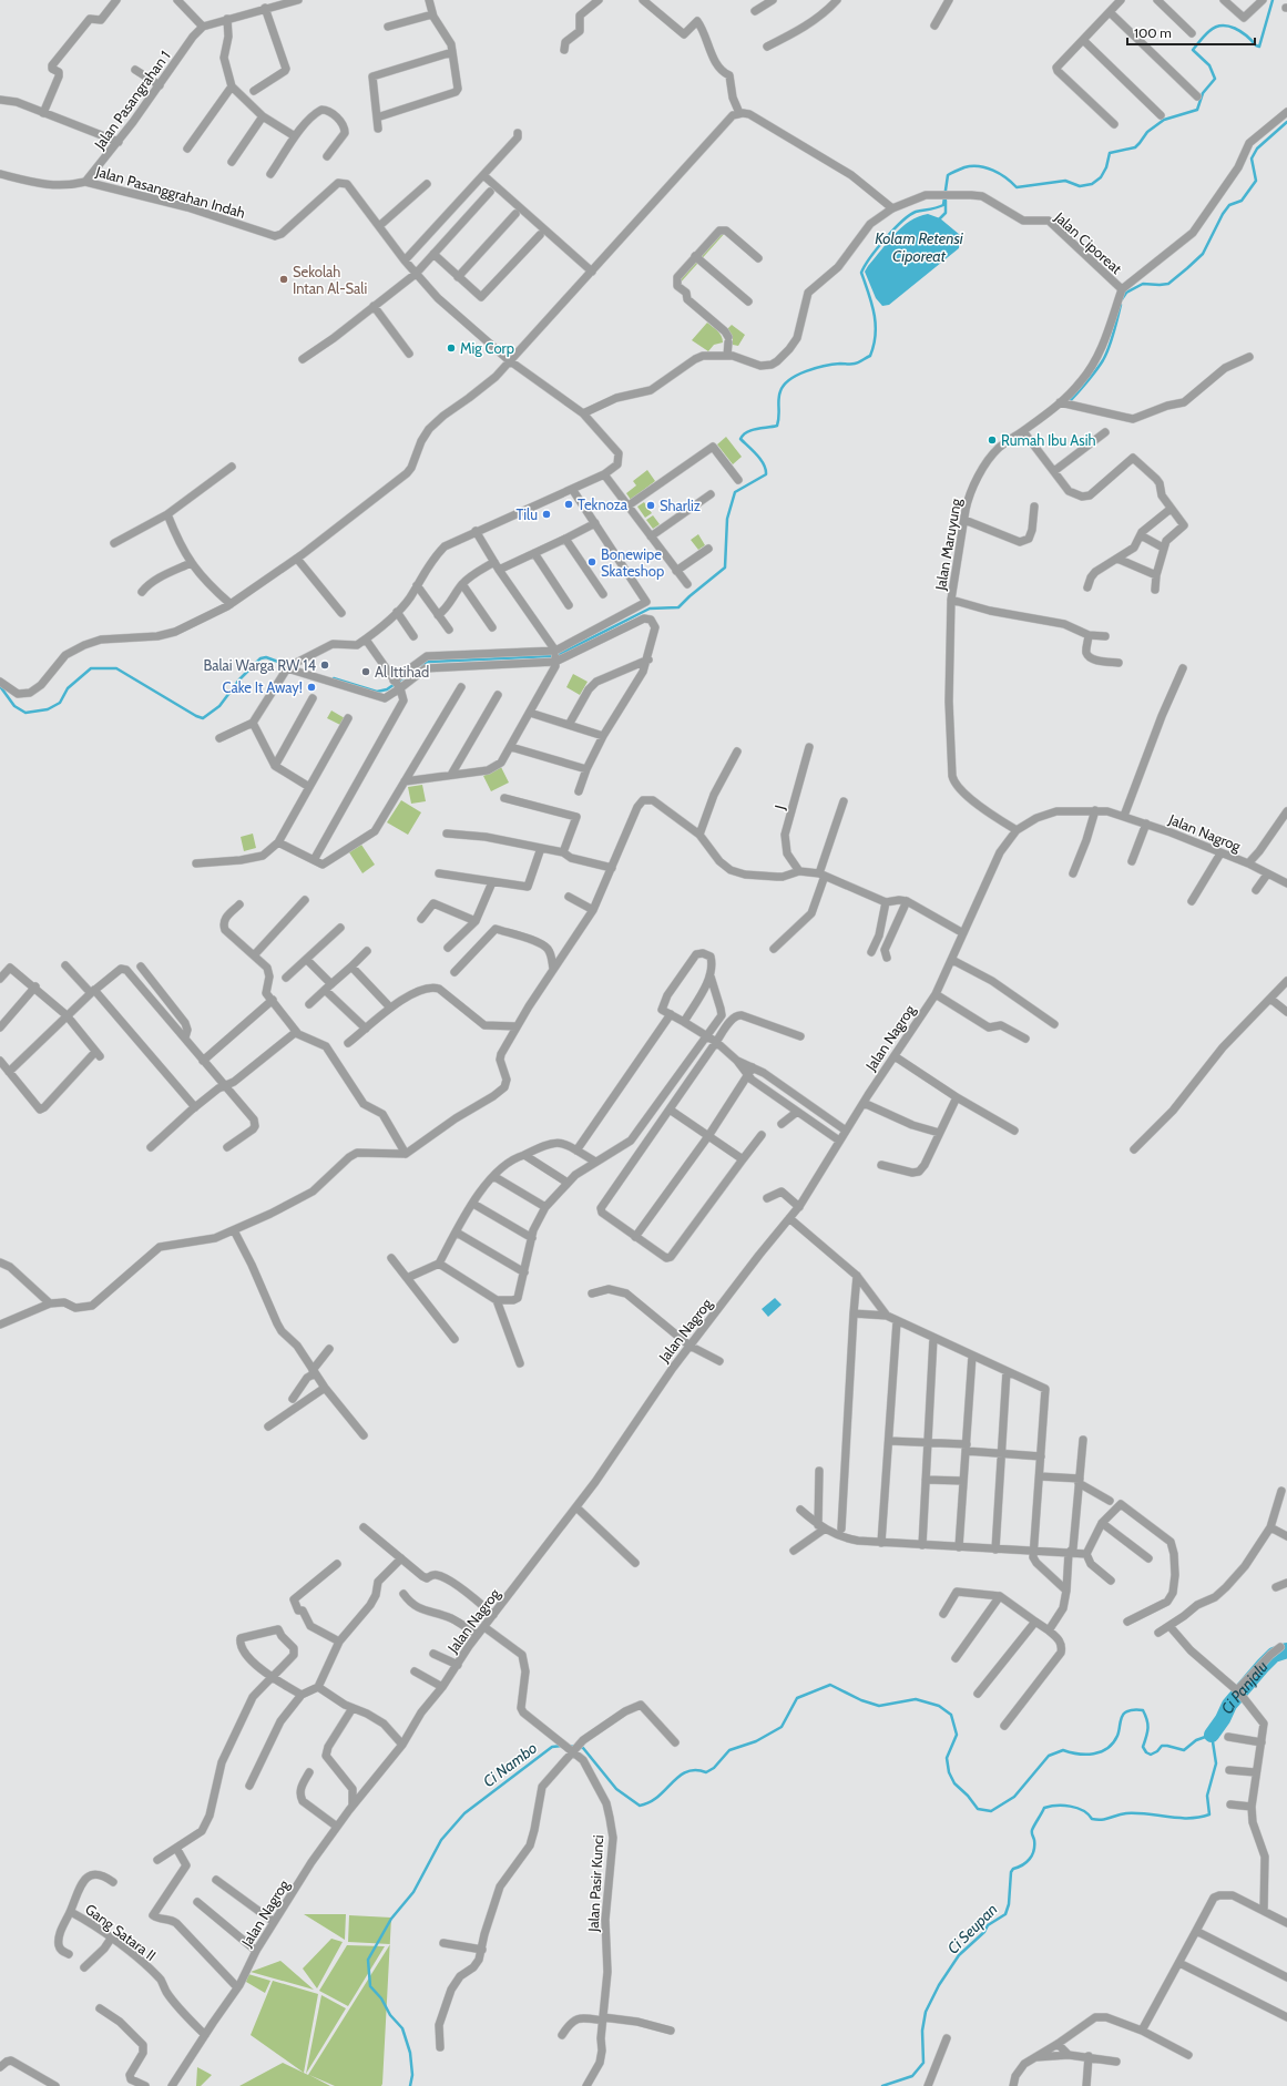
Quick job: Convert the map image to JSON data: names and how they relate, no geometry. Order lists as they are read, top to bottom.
{
  "streets": {
    "street": [
      "Jalan Pasangrahan 1",
      "Jalan Pasanggrahan Indah",
      "Jalan Ciporeat",
      "Jalan Maruyung",
      "J",
      "Jalan Nagrog",
      "Jalan Pasir Kunci",
      "Gang Satara II"
    ]
  },
  "crossings": [
    ["Jalan Pasangrahan 1", "Jalan Pasanggrahan Indah"],
    ["Jalan Pasanggrahan Indah", "Jalan Ciporeat"],
    ["Jalan Ciporeat", "Jalan Maruyung"],
    ["Jalan Maruyung", "Jalan Nagrog"],
    ["Jalan Nagrog", "Jalan Pasir Kunci"],
    ["Jalan Nagrog", "Gang Satara II"]
  ],
  "water": [
    "Kolam Retensi Ciporeat",
    "Ci Panjalu",
    "Ci Nambo",
    "Ci Seupan"
  ],
  "places": [
    "Sekolah Intan Al-Sali",
    "Mig Corp",
    "Rumah Ibu Asih",
    "Teknoza",
    "Sharliz",
    "Tilu",
    "Bonewipe Skateshop",
    "Balai Warga RW 14",
    "Al Ittihad",
    "Cake It Away!"
  ],
  "scale_bar": "100 m"
}
